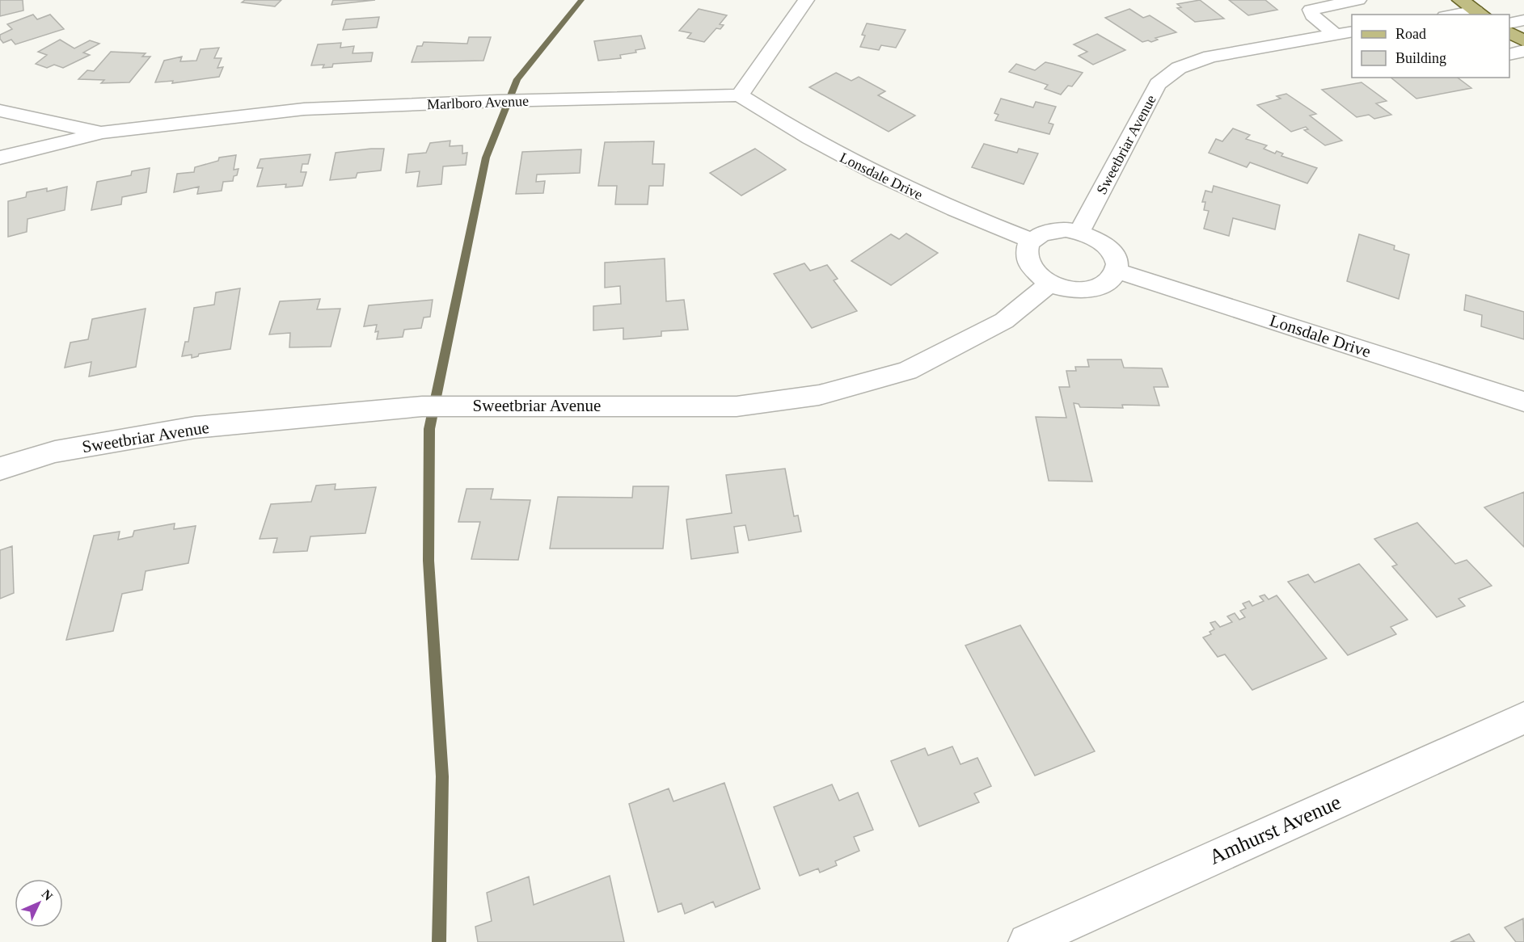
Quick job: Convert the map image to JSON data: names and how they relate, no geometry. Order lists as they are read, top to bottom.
{
  "streets": {
    "street": [
      "Marlboro Avenue",
      "Sweetbriar Avenue",
      "Lonsdale Drive",
      "Amhurst Avenue"
    ]
  },
  "crossings": [
    ["Marlboro Avenue", "Lonsdale Drive"],
    ["Sweetbriar Avenue", "Lonsdale Drive"]
  ],
  "legend": ["Road", "Building"],
  "north": "top right"
}
